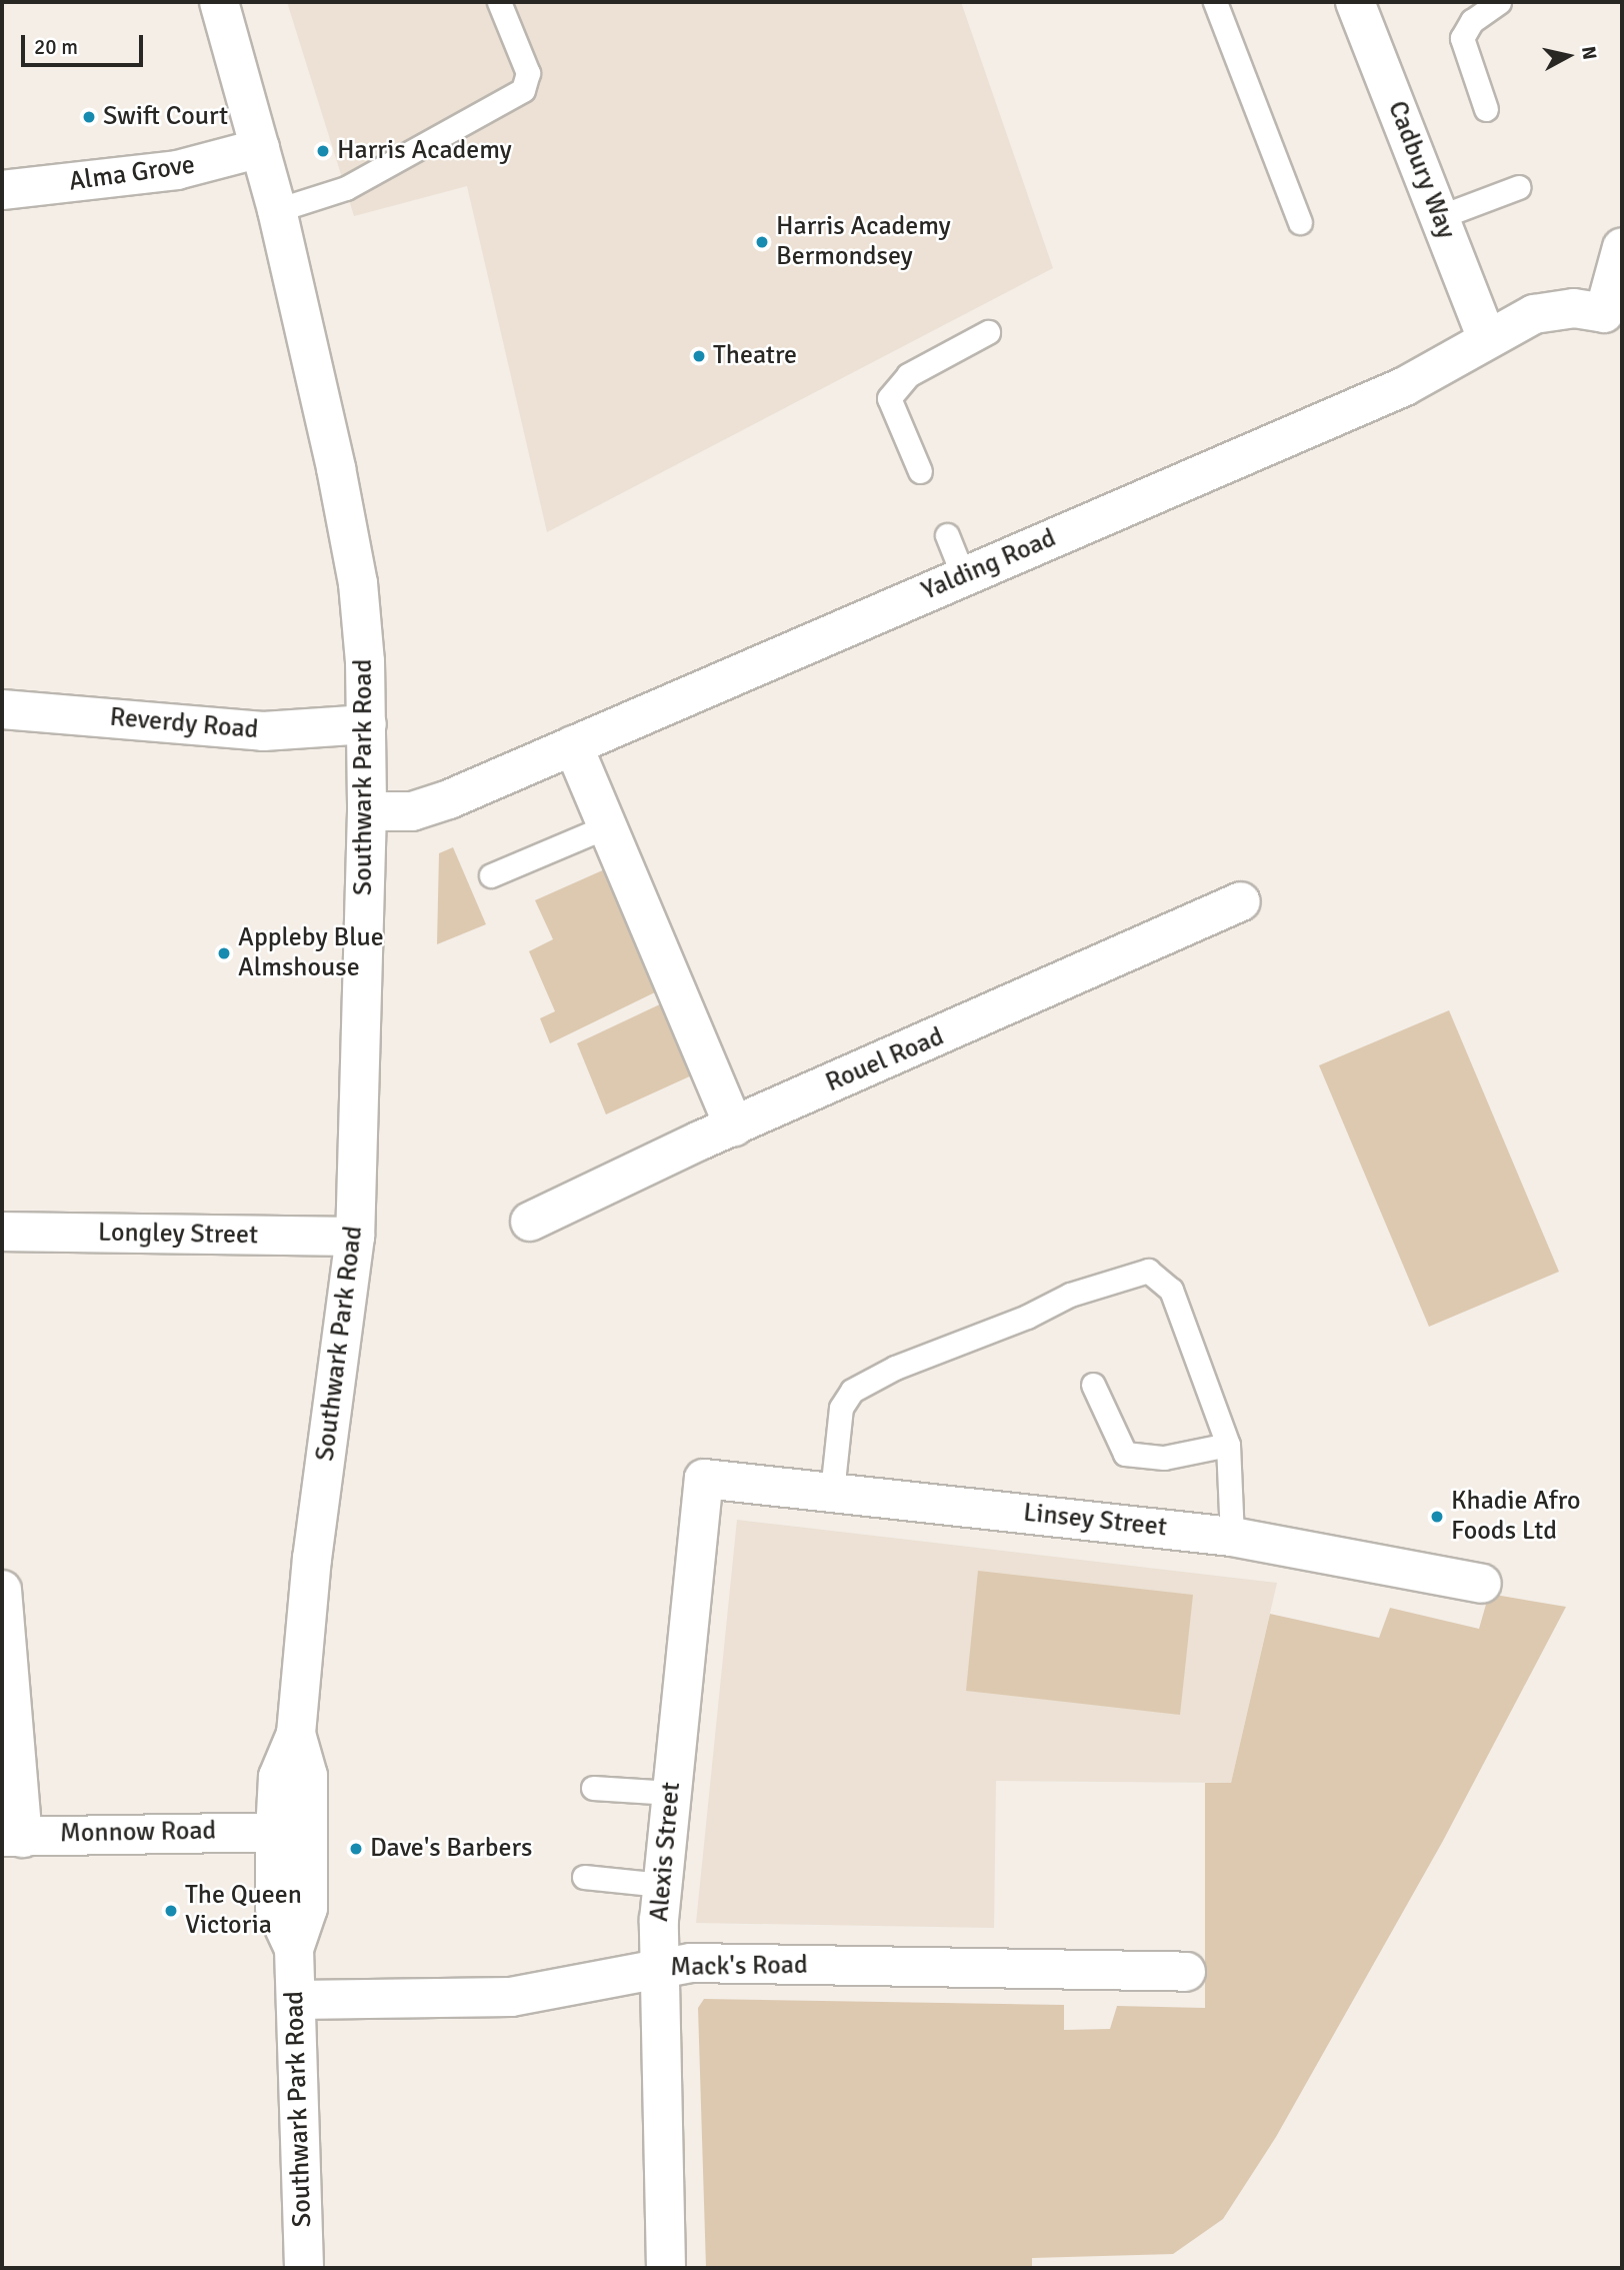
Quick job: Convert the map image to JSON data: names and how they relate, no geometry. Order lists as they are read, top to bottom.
{
  "streets": {
    "street": [
      "Cadbury Way",
      "Alma Grove",
      "Yalding Road",
      "Reverdy Road",
      "Southwark Park Road",
      "Rouel Road",
      "Longley Street",
      "Linsey Street",
      "Monnow Road",
      "Alexis Street",
      "Mack's Road"
    ]
  },
  "crossings": [
    ["Cadbury Way", "Yalding Road"],
    ["Alma Grove", "Southwark Park Road"],
    ["Yalding Road", "Southwark Park Road"],
    ["Reverdy Road", "Southwark Park Road"],
    ["Southwark Park Road", "Longley Street"],
    ["Southwark Park Road", "Monnow Road"],
    ["Southwark Park Road", "Mack's Road"],
    ["Linsey Street", "Alexis Street"],
    ["Alexis Street", "Mack's Road"]
  ],
  "places": [
    "Swift Court",
    "Harris Academy",
    "Harris Academy Bermondsey",
    "Theatre",
    "Appleby Blue Almshouse",
    "Khadie Afro Foods Ltd",
    "Dave's Barbers",
    "The Queen Victoria"
  ],
  "scale_bar": "20 m",
  "north": "right"
}
